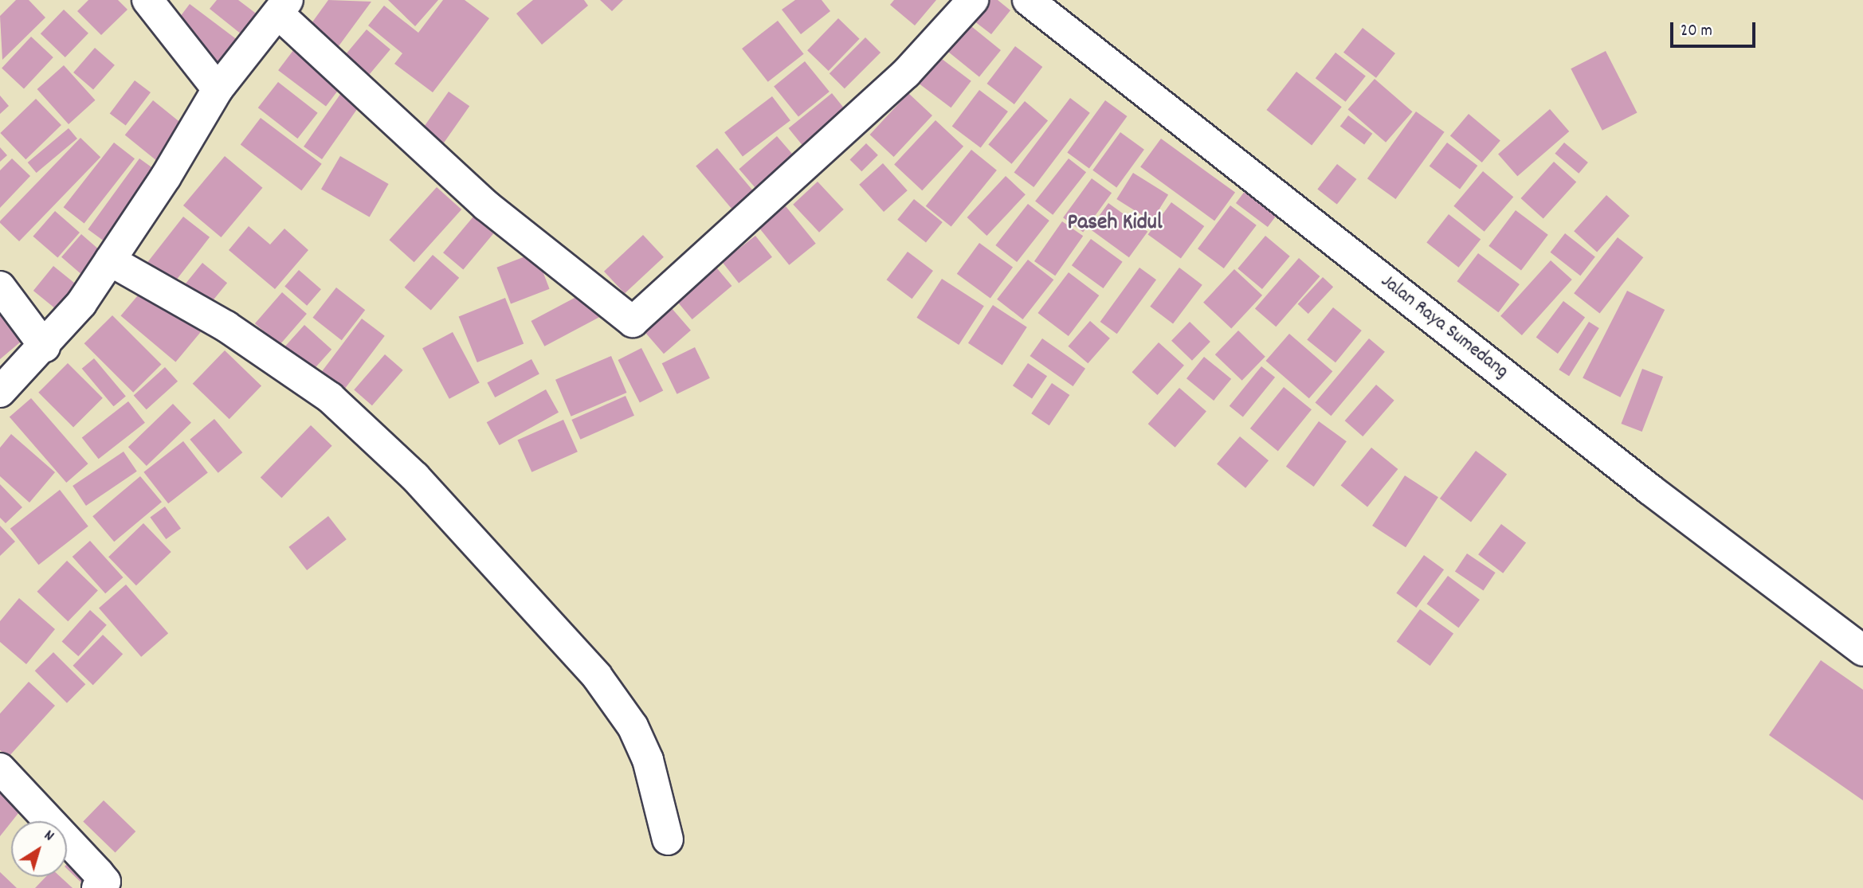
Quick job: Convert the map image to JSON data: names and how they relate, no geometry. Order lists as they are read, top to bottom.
{
  "streets": {
    "main road": ["Jalan Raya Sumedang"]
  },
  "districts": ["Paseh Kidul"],
  "scale_bar": "20 m",
  "north": "top right"
}
